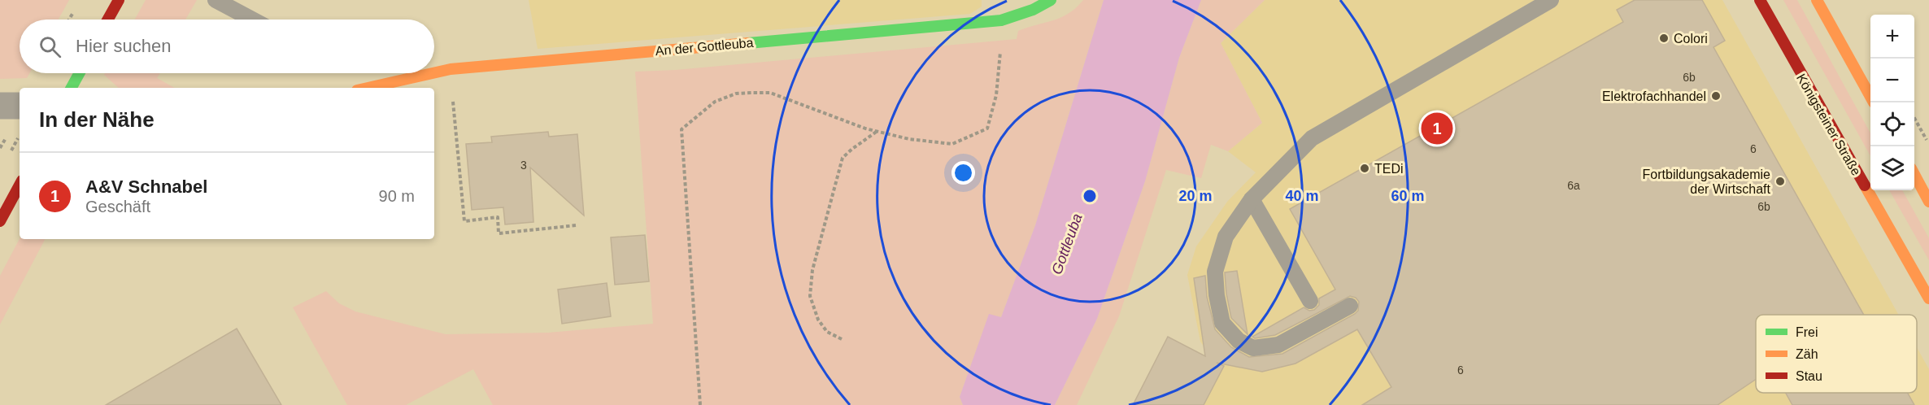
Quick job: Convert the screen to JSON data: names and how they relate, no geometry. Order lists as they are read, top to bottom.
{
  "streets": {
    "street": ["An der Gottleuba", "Königsteiner Straße"]
  },
  "water": ["Gottleuba"],
  "places": [
    "Colori",
    "Elektrofachhandel",
    "TEDi",
    "Fortbildungsakademie der Wirtschaft"
  ],
  "house_numbers": [
    "6b",
    "6",
    "3",
    "6a",
    "6b",
    "6"
  ],
  "legend": ["Frei", "Zäh", "Stau"],
  "page": {
    "map_buttons": ["+", "−"],
    "search": "Hier suchen",
    "heading": "In der Nähe",
    "pins": "1",
    "list": [
      {
        "mark": "1",
        "name": "A&V Schnabel",
        "note": "Geschäft",
        "value": "90 m"
      }
    ]
  },
  "rings": ["20 m", "40 m", "60 m"]
}
